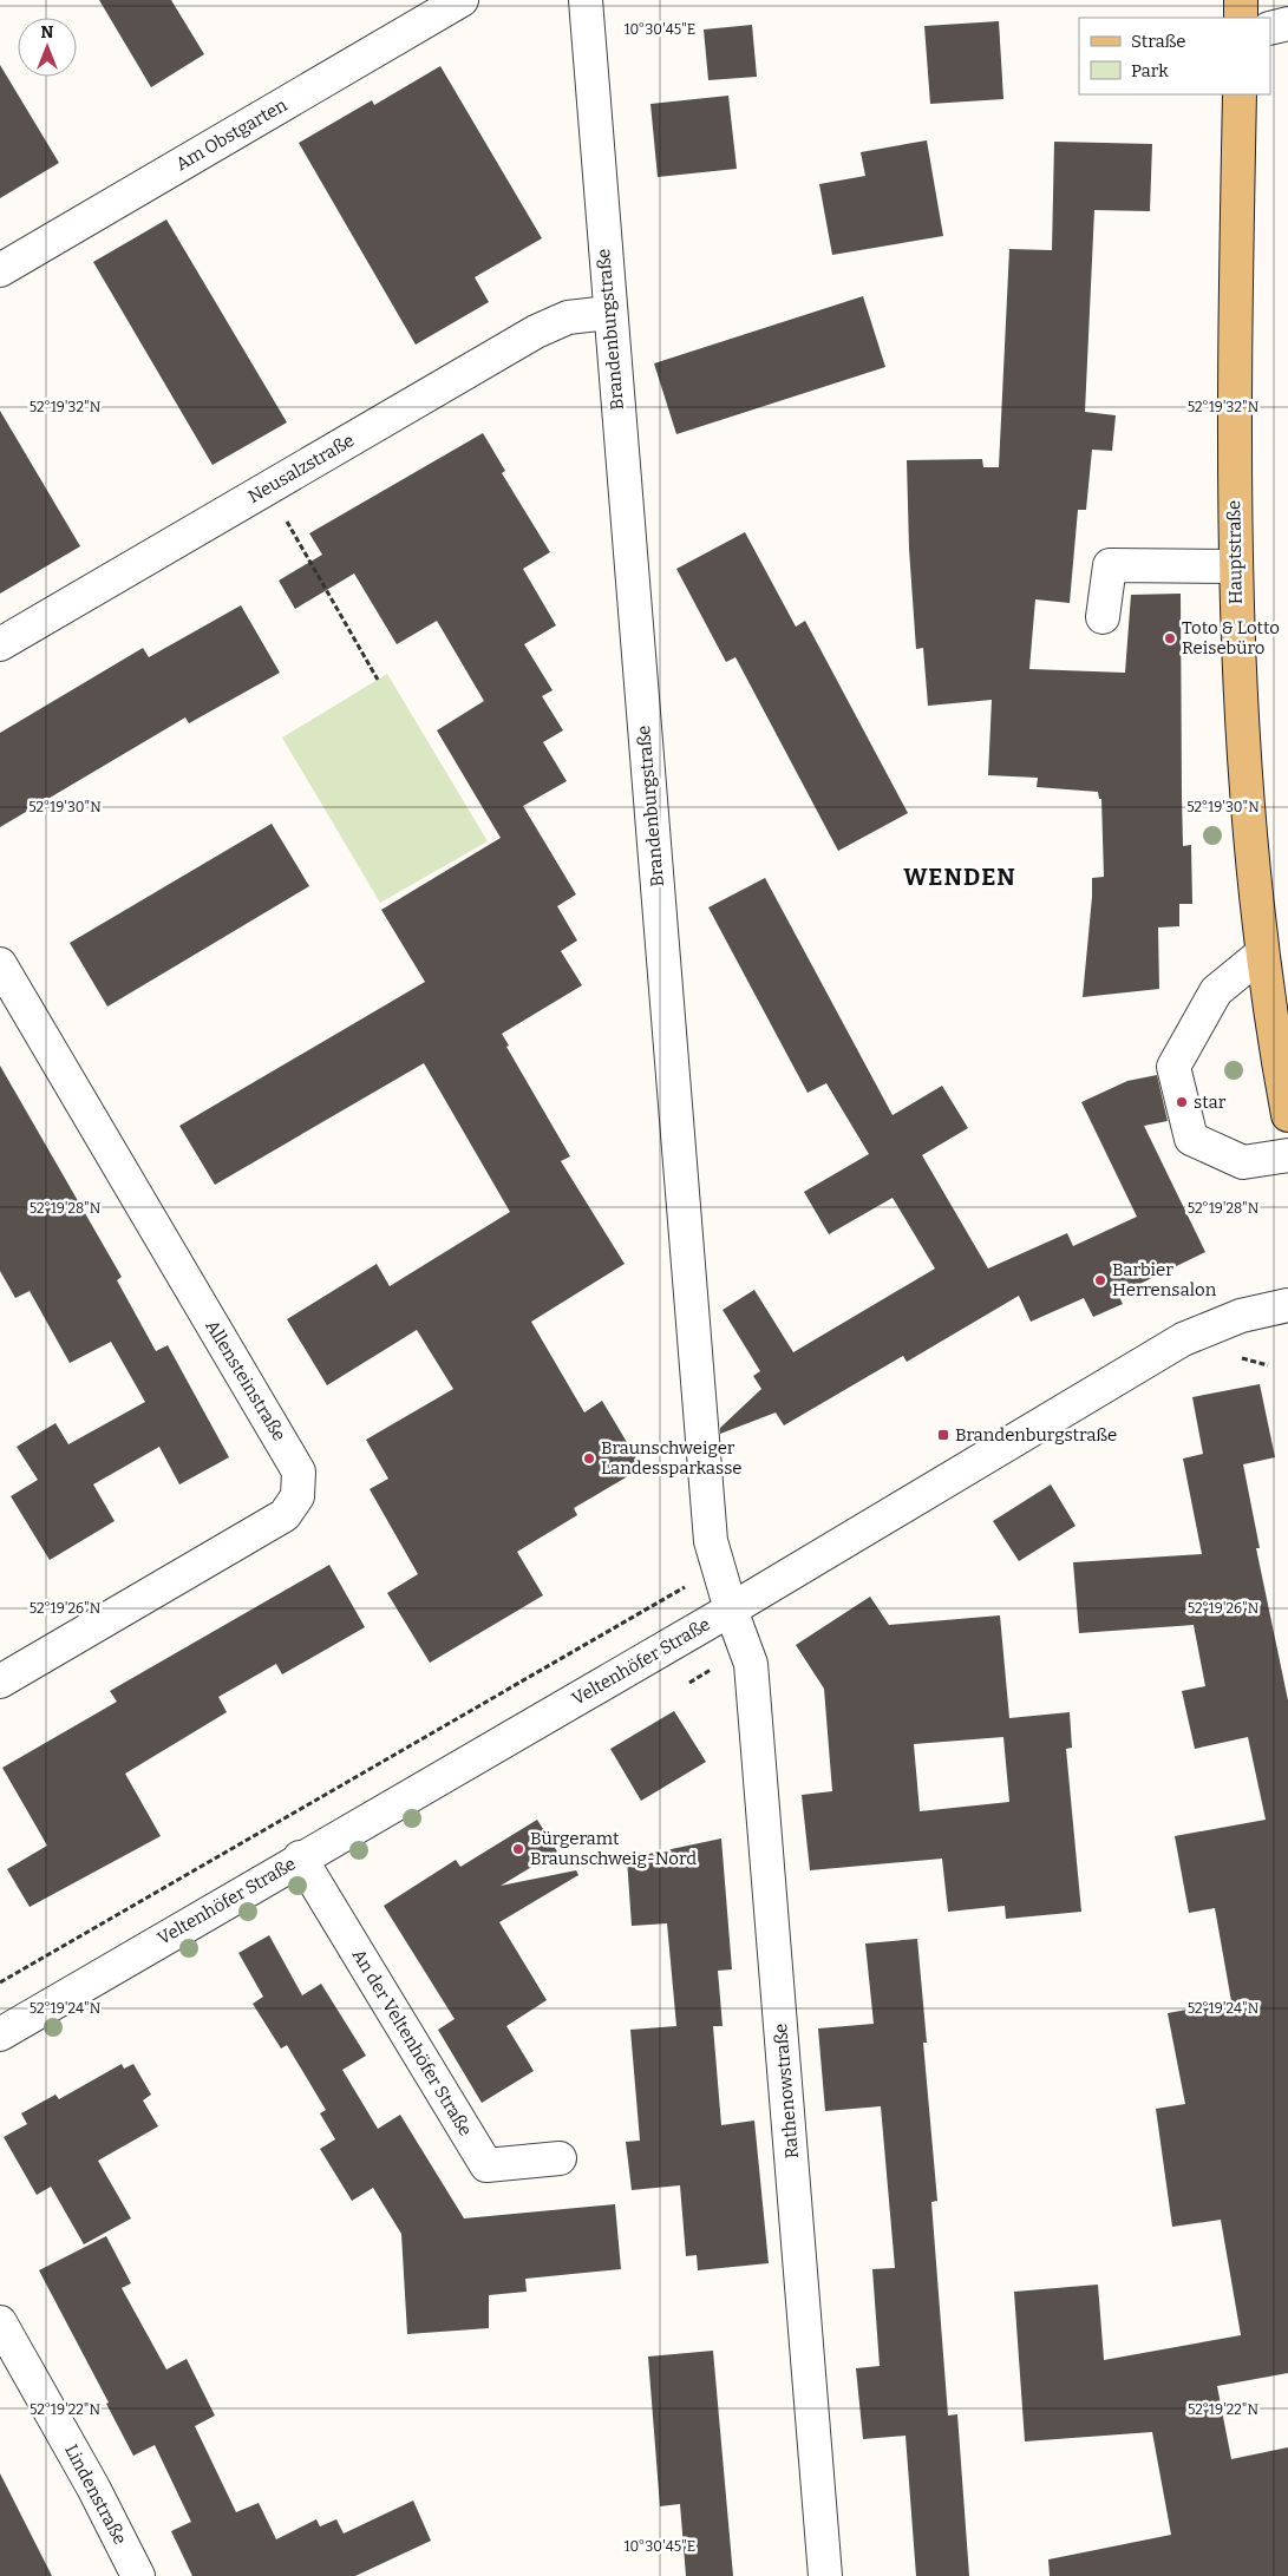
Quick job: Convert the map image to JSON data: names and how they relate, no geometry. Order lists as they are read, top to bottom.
{
  "streets": {
    "main road": ["Hauptstraße"],
    "street": [
      "Am Obstgarten",
      "Brandenburgstraße",
      "Neusalzstraße",
      "Allensteinstraße",
      "Veltenhöfer Straße",
      "An der Veltenhöfer Straße",
      "Rathenowstraße",
      "Lindenstraße"
    ]
  },
  "crossings": [
    ["Brandenburgstraße", "Neusalzstraße"],
    ["Brandenburgstraße", "Veltenhöfer Straße"],
    ["Brandenburgstraße", "Rathenowstraße"],
    ["Veltenhöfer Straße", "An der Veltenhöfer Straße"],
    ["Veltenhöfer Straße", "Rathenowstraße"]
  ],
  "districts": ["WENDEN"],
  "places": {
    "other": [
      "Toto & Lotto Reisebüro",
      "star",
      "Barbier Herrensalon",
      "Braunschweiger Landessparkasse",
      "Bürgeramt Braunschweig-Nord"
    ],
    "transit": ["Brandenburgstraße"]
  },
  "legend": ["Straße", "Park"],
  "north": "top",
  "coordinates": [
    "10°30'45\"E",
    "52°19'32\"N",
    "52°19'30\"N",
    "52°19'28\"N",
    "52°19'26\"N",
    "52°19'24\"N",
    "52°19'22\"N"
  ]
}
